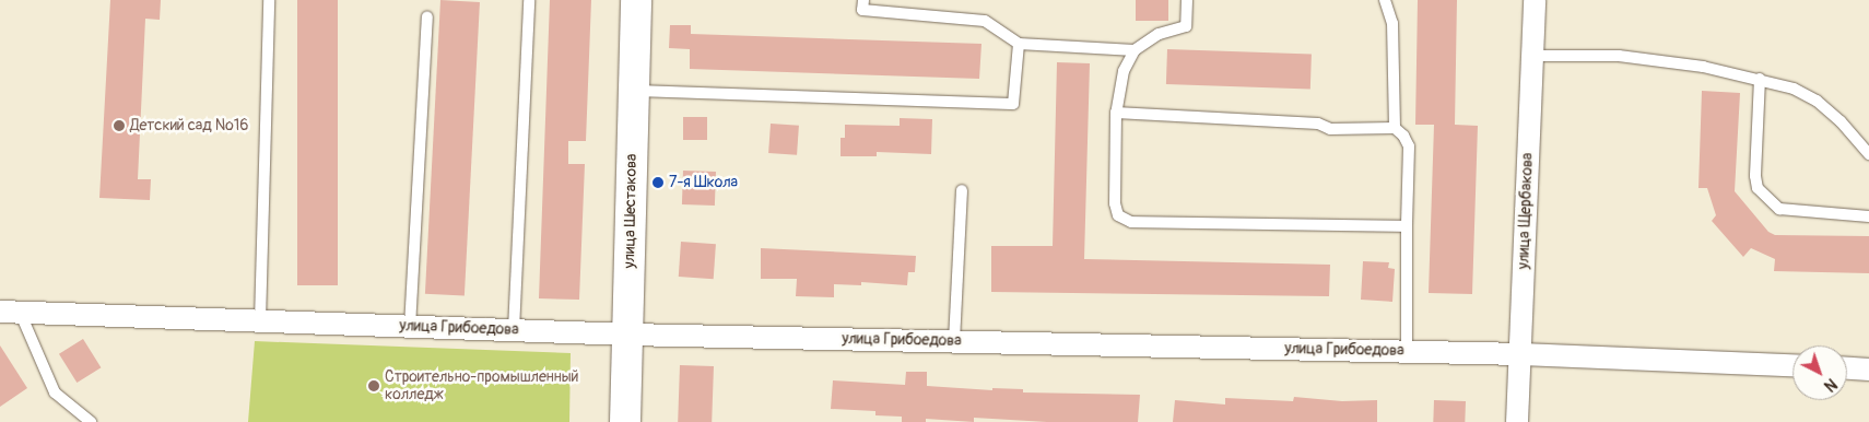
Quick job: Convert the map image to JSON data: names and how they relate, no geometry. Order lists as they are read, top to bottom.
{
  "streets": {
    "main road": ["улица Шестакова"],
    "street": ["улица Щербакова", "улица Грибоедова"]
  },
  "crossings": [
    ["улица Шестакова", "улица Грибоедова"],
    ["улица Щербакова", "улица Грибоедова"]
  ],
  "places": ["Детский сад №16", "7-я Школа", "Строительно-промышленный колледж"],
  "north": "bottom right"
}
